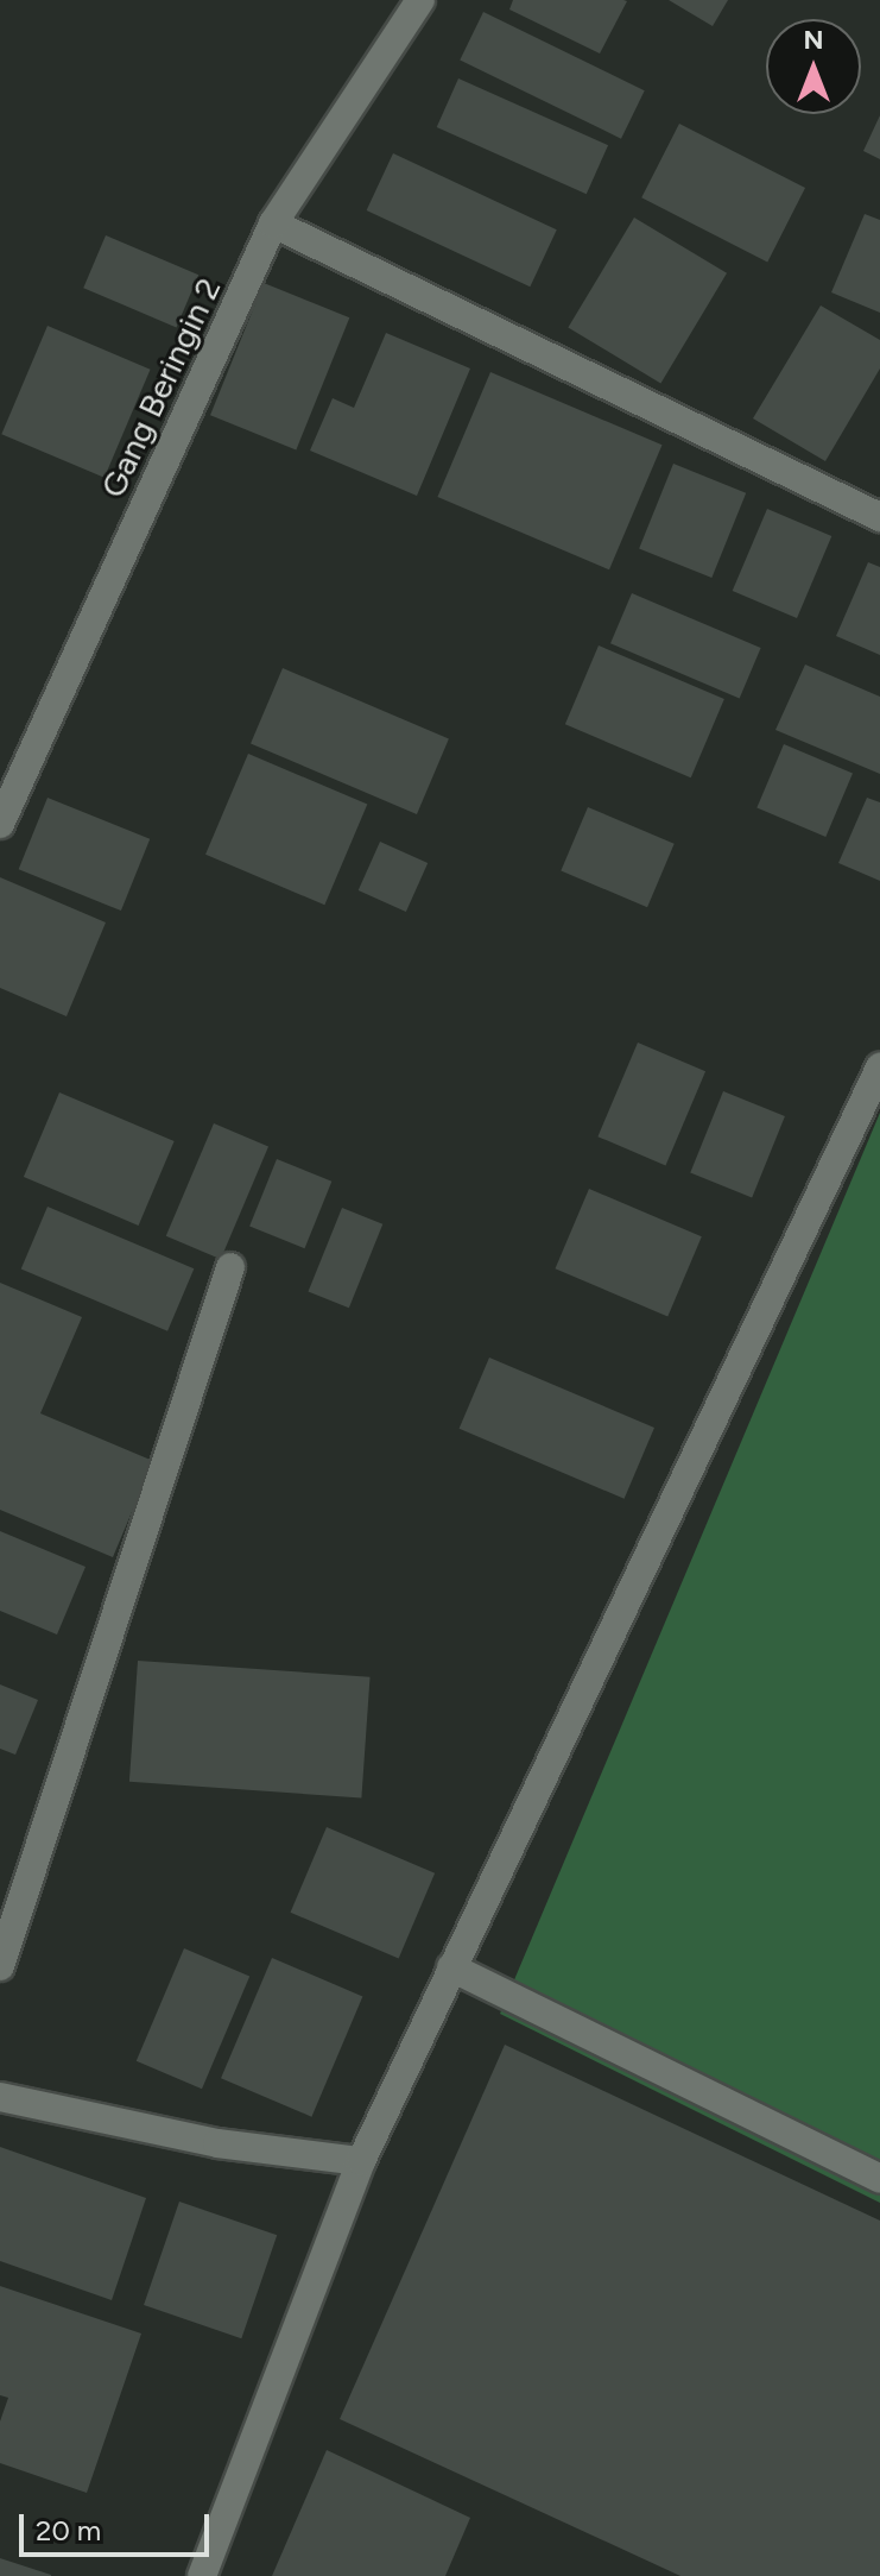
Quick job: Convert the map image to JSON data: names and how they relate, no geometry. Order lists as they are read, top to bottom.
{
  "streets": {
    "street": ["Gang Beringin 2"]
  },
  "scale_bar": "20 m",
  "north": "top"
}
